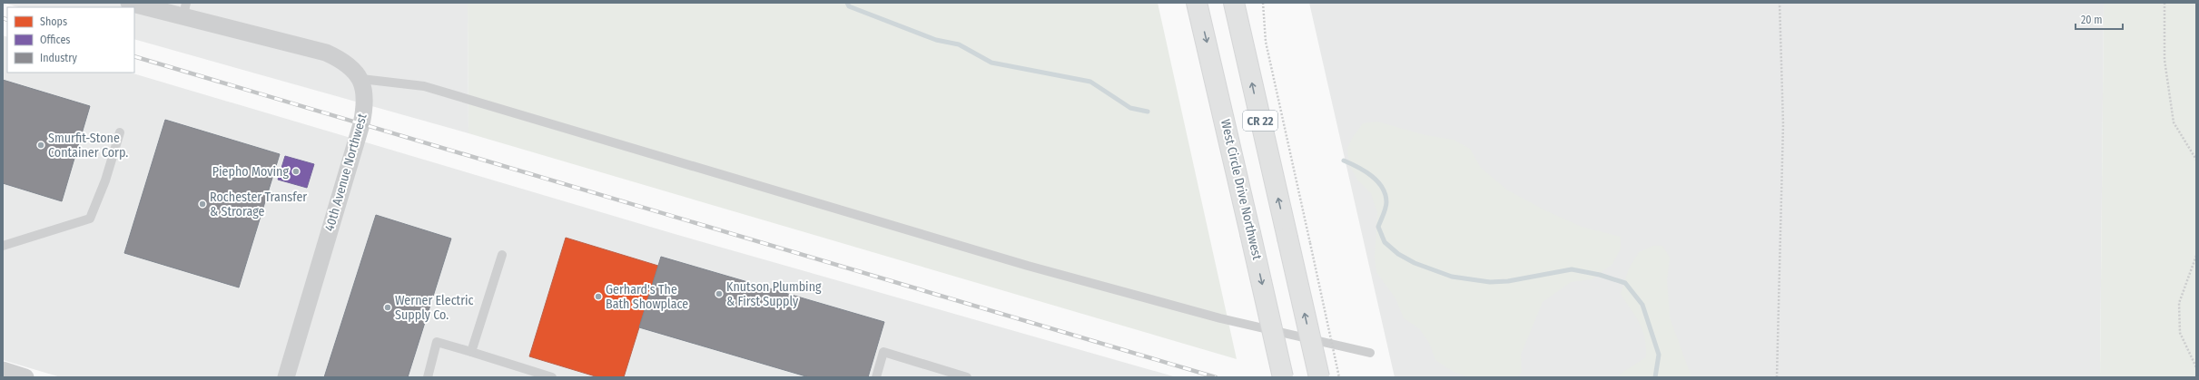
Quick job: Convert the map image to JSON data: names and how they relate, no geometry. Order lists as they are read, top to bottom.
{
  "streets": {
    "main road": ["CR 22", "West Circle Drive Northwest"],
    "street": ["40th Avenue Northwest"]
  },
  "places": [
    "Smurfit-Stone Container Corp.",
    "Piepho Moving",
    "Rochester Transfer & Strorage",
    "Knutson Plumbing & First Supply",
    "Gerhard's The Bath Showplace",
    "Werner Electric Supply Co."
  ],
  "legend": ["Shops", "Offices", "Industry"],
  "scale_bar": "20 m"
}
